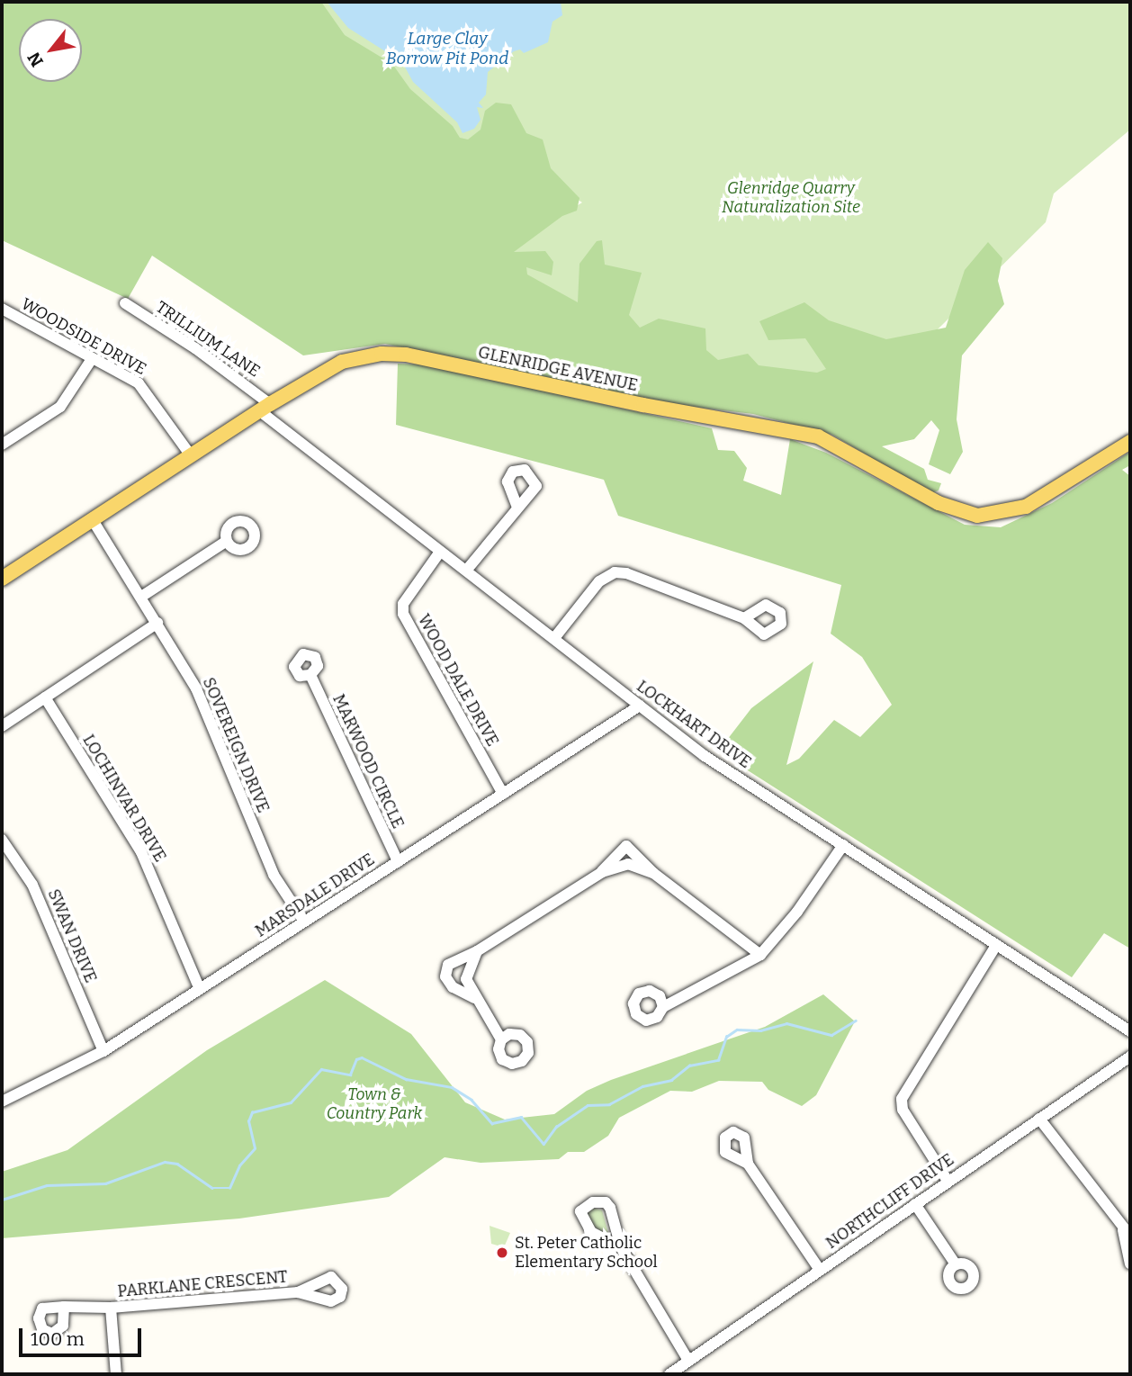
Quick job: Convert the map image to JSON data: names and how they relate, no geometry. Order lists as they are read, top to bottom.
{
  "streets": {
    "main road": ["GLENRIDGE AVENUE"],
    "street": [
      "WOODSIDE DRIVE",
      "TRILLIUM LANE",
      "WOOD DALE DRIVE",
      "LOCKHART DRIVE",
      "SOVEREIGN DRIVE",
      "MARWOOD CIRCLE",
      "LOCHINVAR DRIVE",
      "MARSDALE DRIVE",
      "SWAN DRIVE",
      "NORTHCLIFF DRIVE",
      "PARKLANE CRESCENT"
    ]
  },
  "crossings": [
    ["WOODSIDE DRIVE", "GLENRIDGE AVENUE"],
    ["TRILLIUM LANE", "GLENRIDGE AVENUE"],
    ["TRILLIUM LANE", "LOCKHART DRIVE"],
    ["GLENRIDGE AVENUE", "LOCKHART DRIVE"],
    ["GLENRIDGE AVENUE", "SOVEREIGN DRIVE"],
    ["WOOD DALE DRIVE", "LOCKHART DRIVE"],
    ["WOOD DALE DRIVE", "MARSDALE DRIVE"],
    ["LOCKHART DRIVE", "MARSDALE DRIVE"],
    ["SOVEREIGN DRIVE", "MARSDALE DRIVE"],
    ["MARWOOD CIRCLE", "MARSDALE DRIVE"],
    ["LOCHINVAR DRIVE", "MARSDALE DRIVE"],
    ["MARSDALE DRIVE", "SWAN DRIVE"]
  ],
  "water": ["Large Clay Borrow Pit Pond"],
  "parks": ["Glenridge Quarry Naturalization Site", "Town & Country Park"],
  "places": ["St. Peter Catholic Elementary School"],
  "scale_bar": "100 m",
  "north": "bottom left"
}
